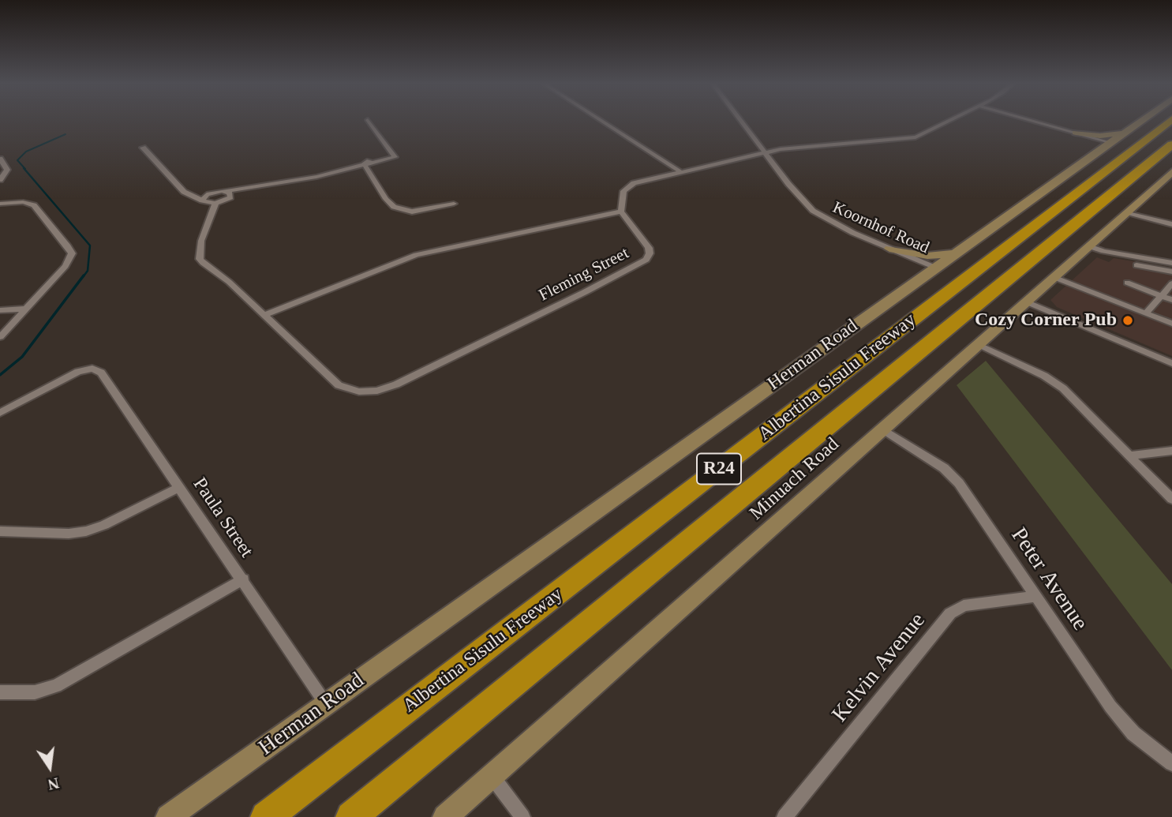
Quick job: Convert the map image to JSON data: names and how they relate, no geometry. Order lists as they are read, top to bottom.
{
  "streets": {
    "highway": ["Albertina Sisulu Freeway", "R24"],
    "main road": ["Herman Road", "Minuach Road"],
    "street": [
      "Koornhof Road",
      "Fleming Street",
      "Paula Street",
      "Peter Avenue",
      "Kelvin Avenue"
    ]
  },
  "crossings": [
    ["Koornhof Road", "Herman Road"],
    ["Herman Road", "Paula Street"],
    ["Minuach Road", "Peter Avenue"],
    ["Peter Avenue", "Kelvin Avenue"]
  ],
  "places": ["Cozy Corner Pub"],
  "north": "bottom"
}
